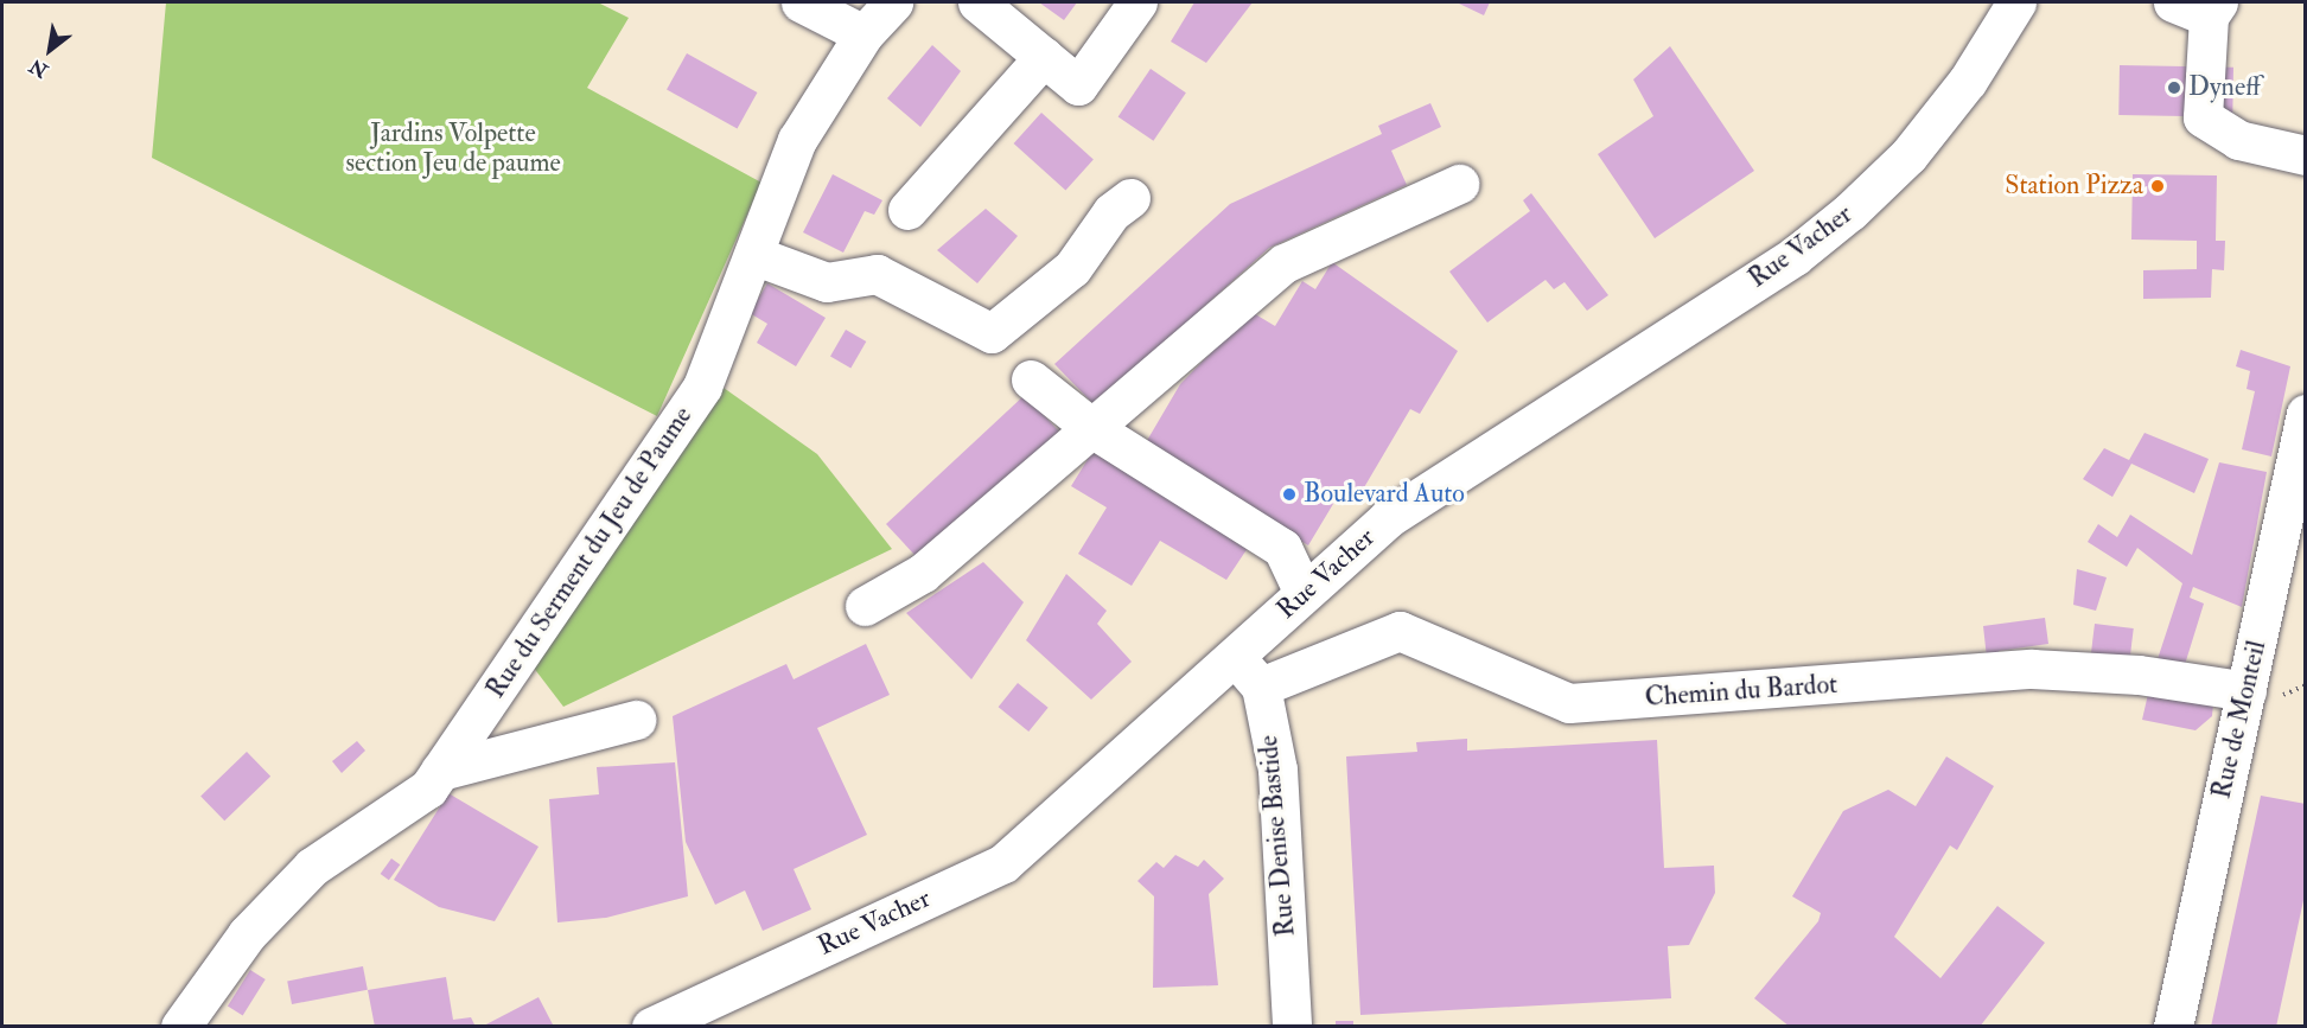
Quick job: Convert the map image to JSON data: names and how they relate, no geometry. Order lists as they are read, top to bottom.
{
  "streets": {
    "street": [
      "Rue Vacher",
      "Rue du Serment du Jeu de Paume",
      "Chemin du Bardot",
      "Rue de Monteil",
      "Rue Denise Bastide"
    ]
  },
  "crossings": [
    ["Chemin du Bardot", "Rue de Monteil"],
    ["Chemin du Bardot", "Rue Denise Bastide"]
  ],
  "parks": ["Jardins Volpette section Jeu de paume"],
  "places": ["Dyneff", "Station Pizza", "Boulevard Auto"],
  "north": "bottom left"
}
